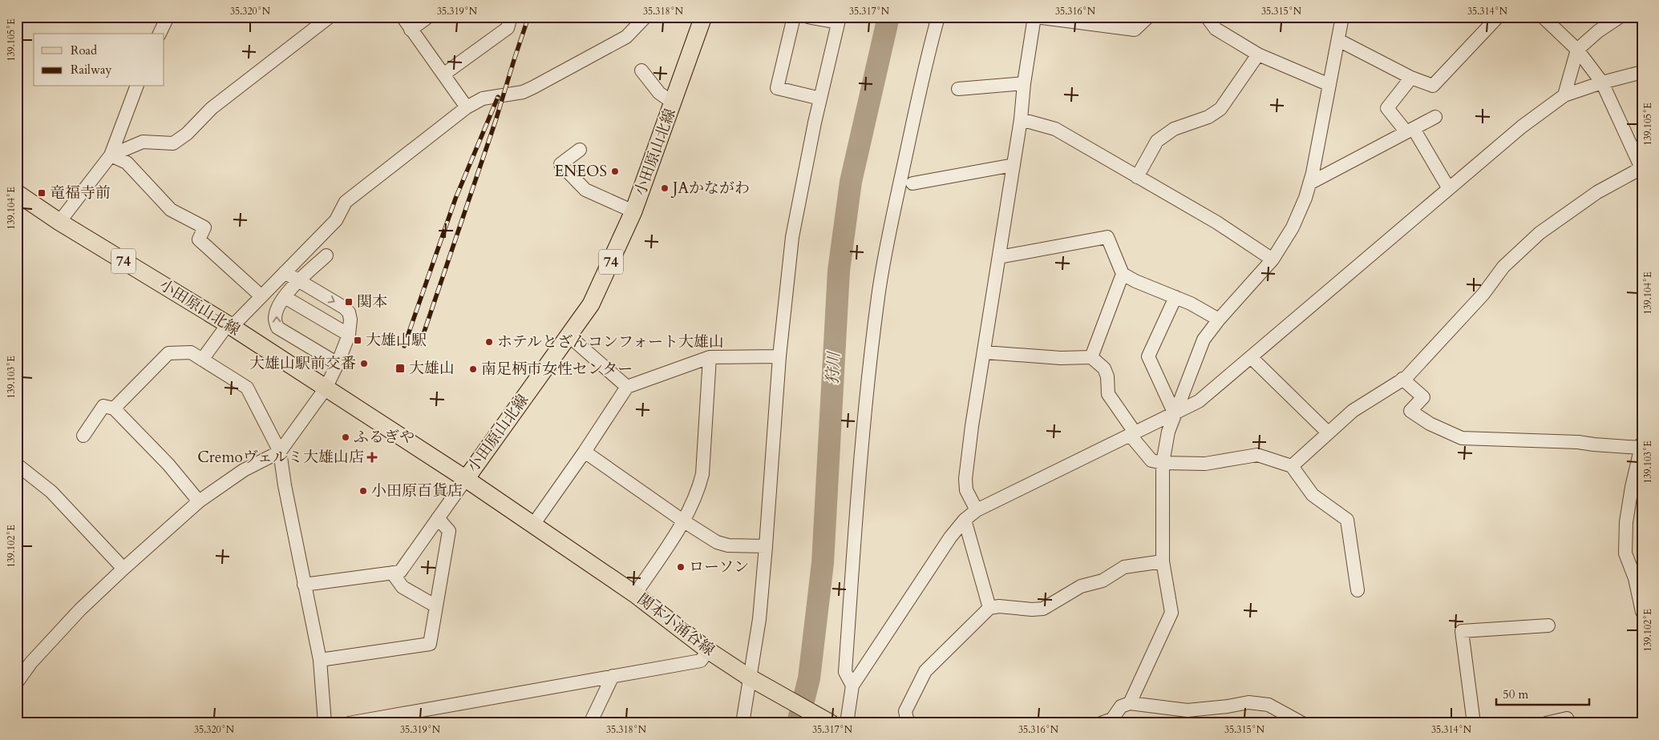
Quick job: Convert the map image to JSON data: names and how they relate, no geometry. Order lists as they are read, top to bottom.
{
  "streets": {
    "main road": ["小田原山北線", "74", "関本小涌谷線"]
  },
  "crossings": [
    ["小田原山北線", "関本小涌谷線"]
  ],
  "water": ["狩川"],
  "places": {
    "other": [
      "ENEOS",
      "JAかながわ",
      "ホテルとざんコンフォート大雄山",
      "大雄山駅前交番",
      "南足柄市女性センター",
      "ふるぎや",
      "小田原百貨店",
      "ローソン"
    ],
    "transit": [
      "竜福寺前",
      "関本",
      "大雄山駅",
      "大雄山"
    ],
    "health": ["Cremoヴェルミ大雄山店"]
  },
  "legend": ["Road", "Railway"],
  "scale_bar": "50 m",
  "coordinates": [
    "35.320°N",
    "35.319°N",
    "35.318°N",
    "35.317°N",
    "35.316°N",
    "35.315°N",
    "35.314°N",
    "139.105°E",
    "139.104°E",
    "139.103°E",
    "139.102°E"
  ]
}
